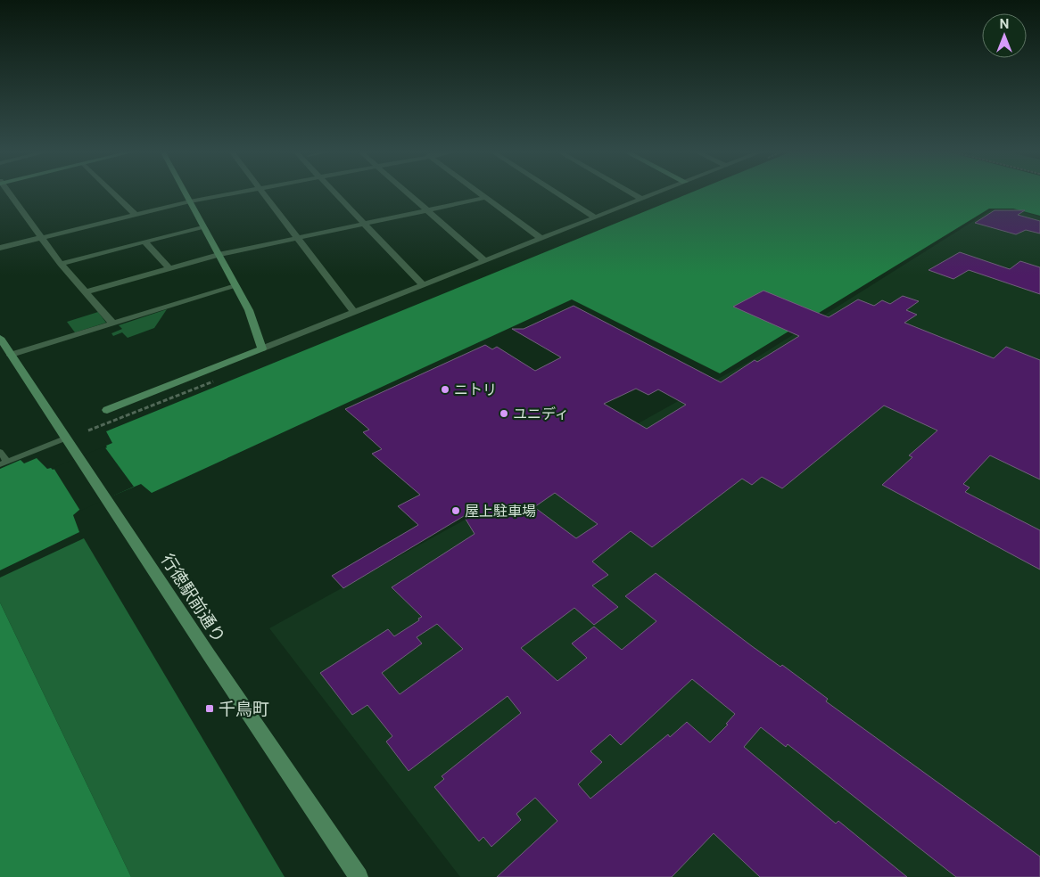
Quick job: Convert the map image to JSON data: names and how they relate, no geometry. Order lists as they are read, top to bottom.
{
  "streets": {
    "street": ["行徳駅前通り"]
  },
  "places": {
    "other": ["ニトリ", "ユニディ", "屋上駐車場"],
    "transit": ["千鳥町"]
  },
  "north": "top"
}
